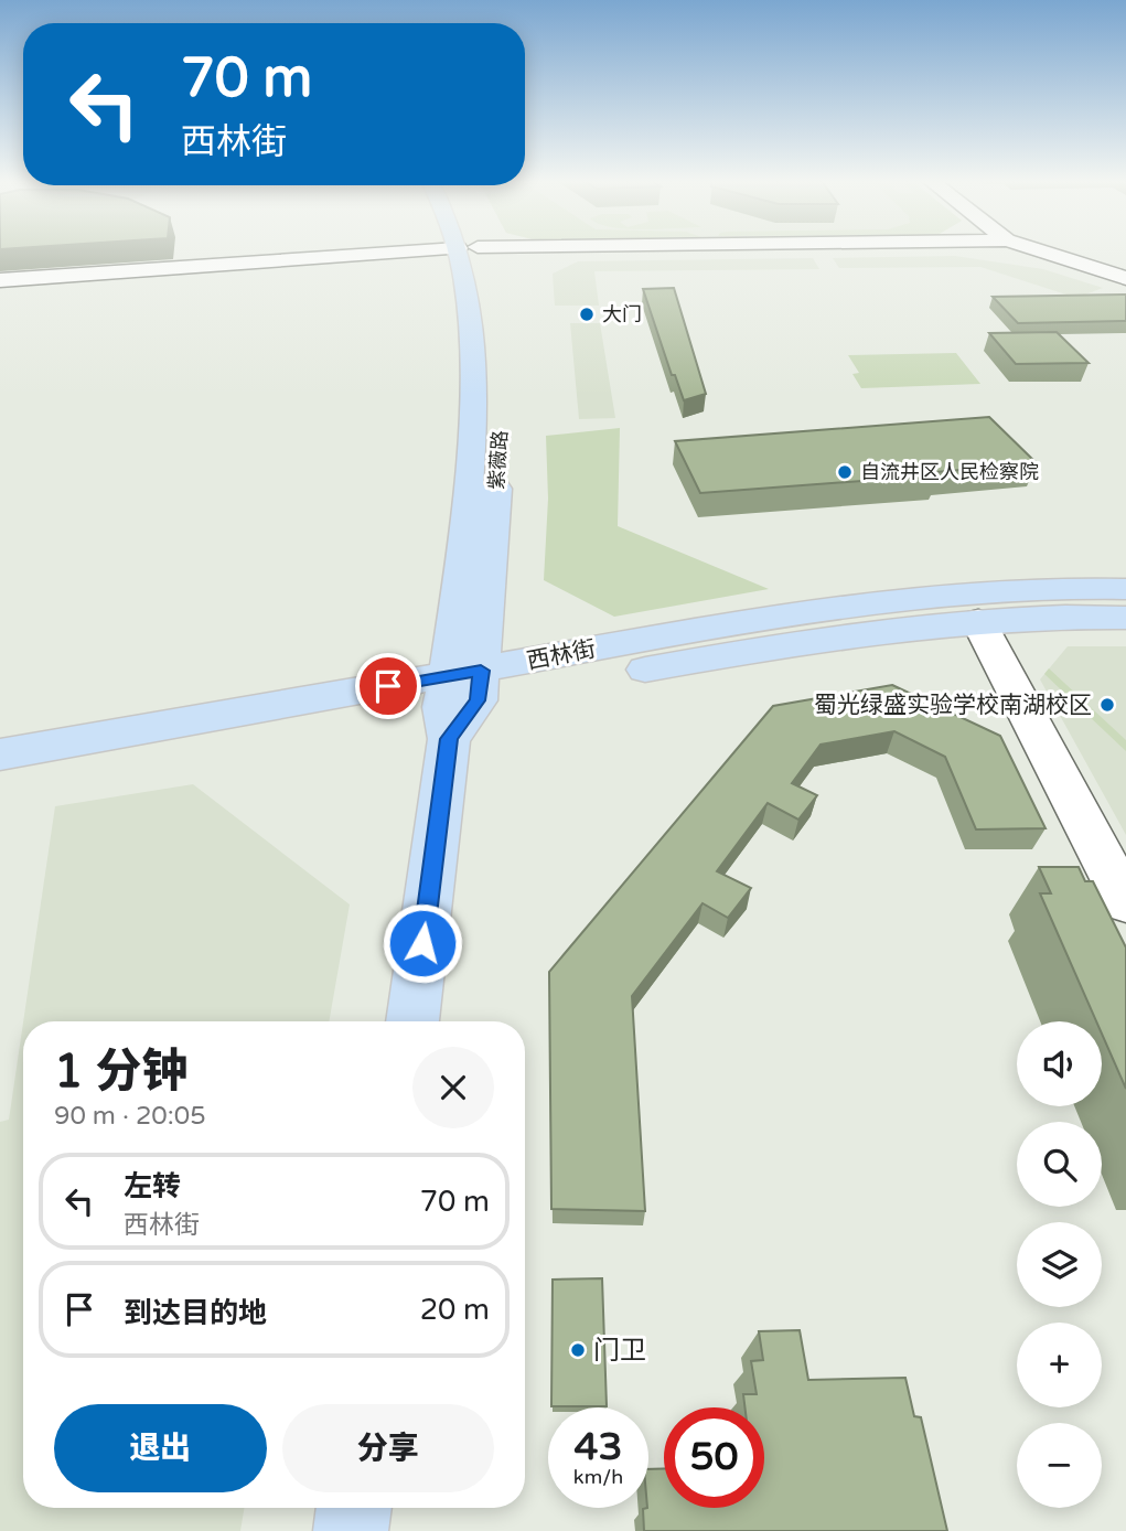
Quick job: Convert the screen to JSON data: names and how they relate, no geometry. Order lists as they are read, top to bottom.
{
  "streets": {
    "main road": ["紫薇路", "西林街"]
  },
  "crossings": [
    ["紫薇路", "西林街"]
  ],
  "places": [
    "大门",
    "自流井区人民检察院",
    "蜀光绿盛实验学校南湖校区",
    "门卫"
  ],
  "page": {
    "turn": ["70 m", "西林街"],
    "map_buttons": ["+", "−"],
    "heading": ["1 分钟", "90 m · 20:05"],
    "list": [
      {
        "name": "左转",
        "note": "西林街",
        "value": "70 m"
      },
      {
        "name": "到达目的地",
        "value": "20 m"
      }
    ],
    "buttons": ["退出", "分享"],
    "speed": "43 km/h",
    "limit": "50"
  }
}
